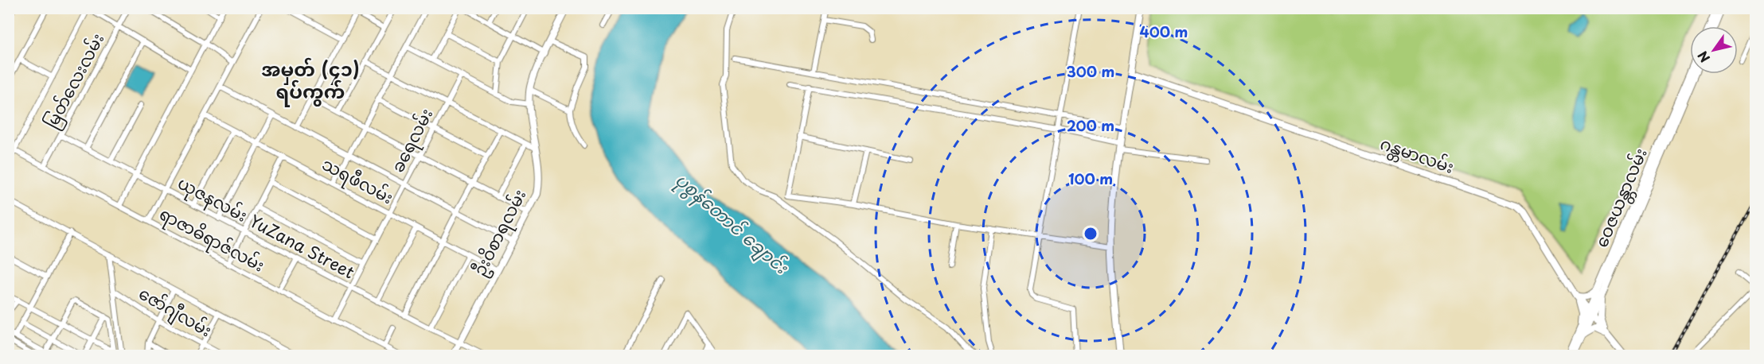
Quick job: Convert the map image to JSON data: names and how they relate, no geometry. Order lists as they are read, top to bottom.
{
  "streets": {
    "main road": ["ဂန္တမာလမ်း", "ဝေဇယန္တာလမ်း", "ဦးဝိစာရလမ်း"],
    "street": [
      "မြတ်လေးလမ်း",
      "ခရေလမ်း",
      "သရဖီလမ်း",
      "ယုဇနလမ်း YuZana Street",
      "ရာဇာဓိရာဇ်လမ်း",
      "ဇော်ဂျီလမ်း"
    ]
  },
  "crossings": [
    ["မြတ်လေးလမ်း", "ယုဇနလမ်း YuZana Street"],
    ["မြတ်လေးလမ်း", "ရာဇာဓိရာဇ်လမ်း"],
    ["ခရေလမ်း", "သရဖီလမ်း"],
    ["ခရေလမ်း", "ယုဇနလမ်း YuZana Street"],
    ["ခရေလမ်း", "ရာဇာဓိရာဇ်လမ်း"],
    ["ဂန္တမာလမ်း", "ဝေဇယန္တာလမ်း"],
    ["သရဖီလမ်း", "ဦးဝိစာရလမ်း"],
    ["ယုဇနလမ်း YuZana Street", "ဦးဝိစာရလမ်း"]
  ],
  "districts": ["အမှတ် (၄၁) ရပ်ကွက်"],
  "water": ["ပုစွန်တောင် ချောင်း"],
  "north": "bottom left",
  "rings": [
    "400 m",
    "300 m",
    "200 m",
    "100 m"
  ]
}
